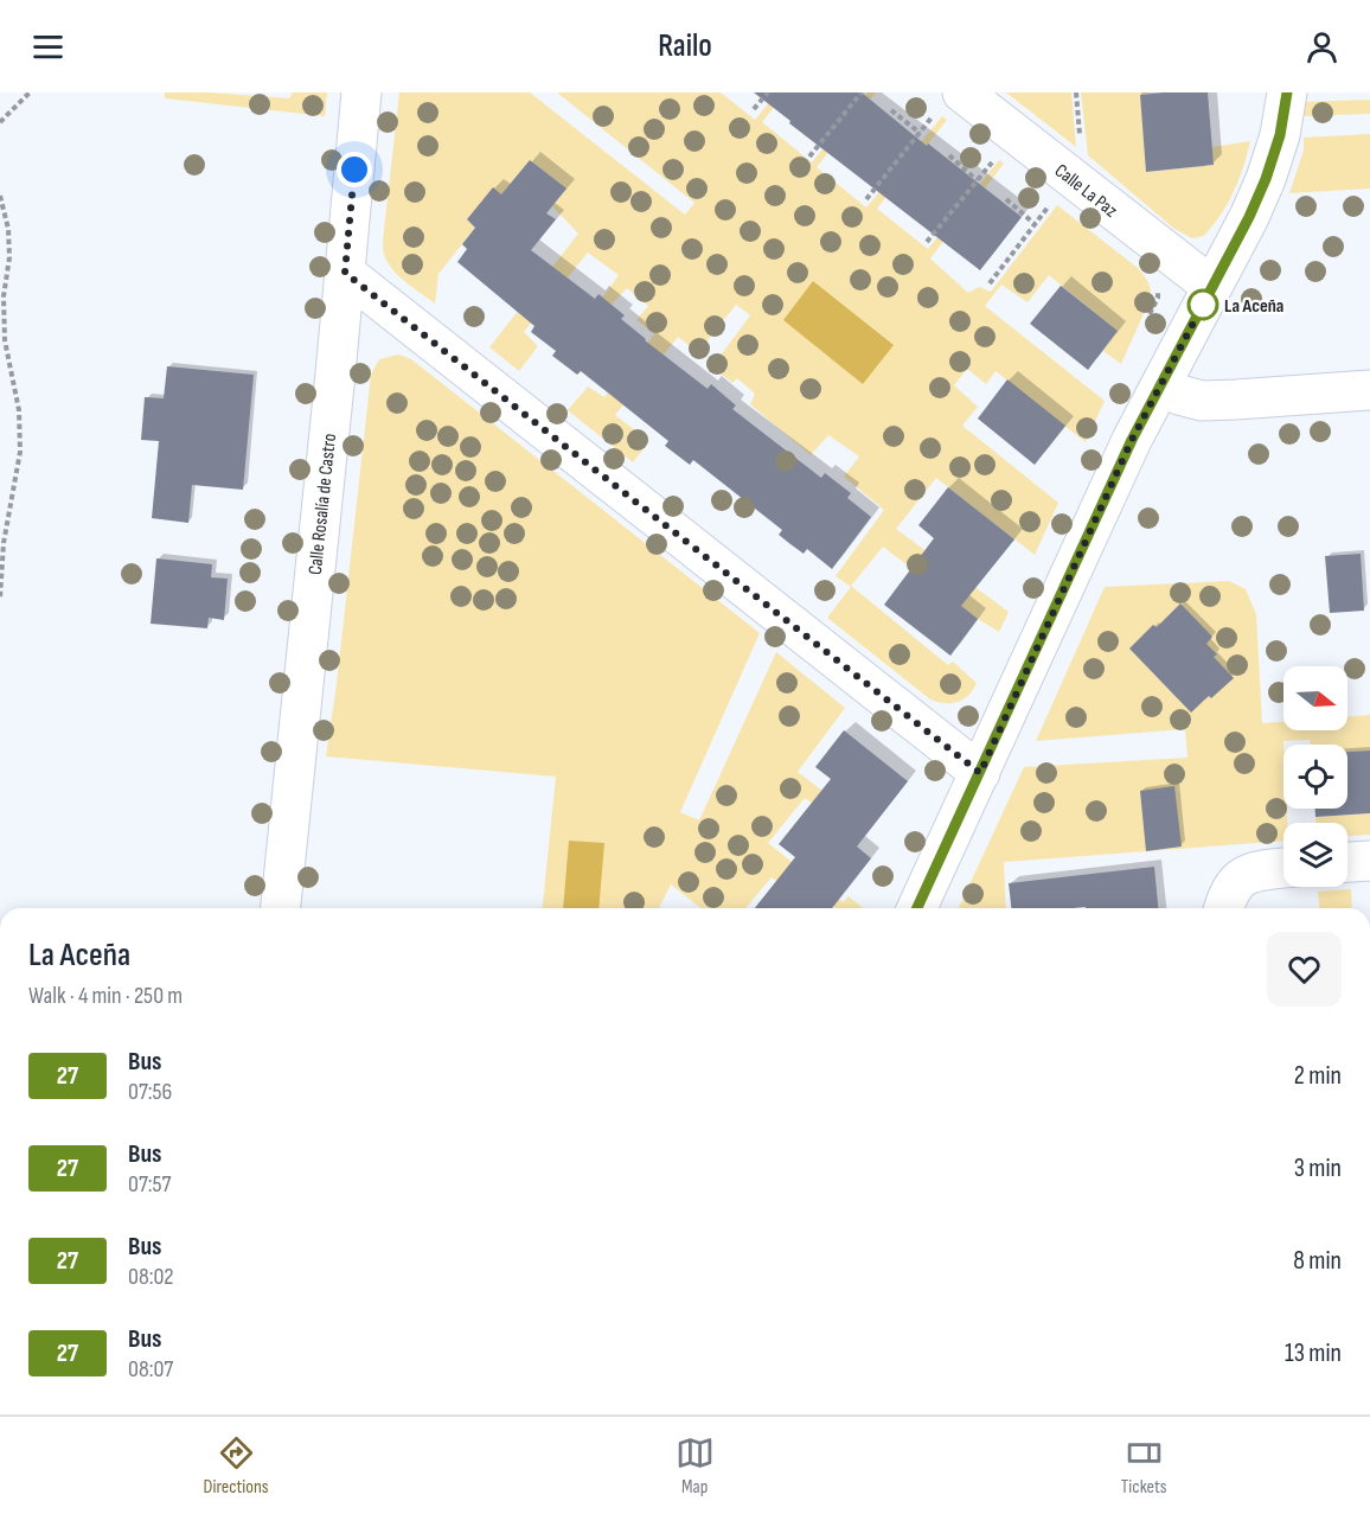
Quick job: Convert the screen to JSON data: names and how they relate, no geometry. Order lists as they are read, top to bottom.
{
  "streets": {
    "street": ["Calle La Paz", "Calle Rosalía de Castro"]
  },
  "places": ["La Aceña"],
  "lines": ["bus line 27"],
  "north": "right",
  "page": {
    "header": "Railo",
    "heading": ["La Aceña", "Walk · 4 min · 250 m"],
    "list": [
      {
        "mark": "27",
        "name": "Bus",
        "note": "07:56",
        "value": "2 min"
      },
      {
        "mark": "27",
        "name": "Bus",
        "note": "07:57",
        "value": "3 min"
      },
      {
        "mark": "27",
        "name": "Bus",
        "note": "08:02",
        "value": "8 min"
      },
      {
        "mark": "27",
        "name": "Bus",
        "note": "08:07",
        "value": "13 min"
      }
    ],
    "tabs": ["Directions", "Map", "Tickets"]
  }
}
